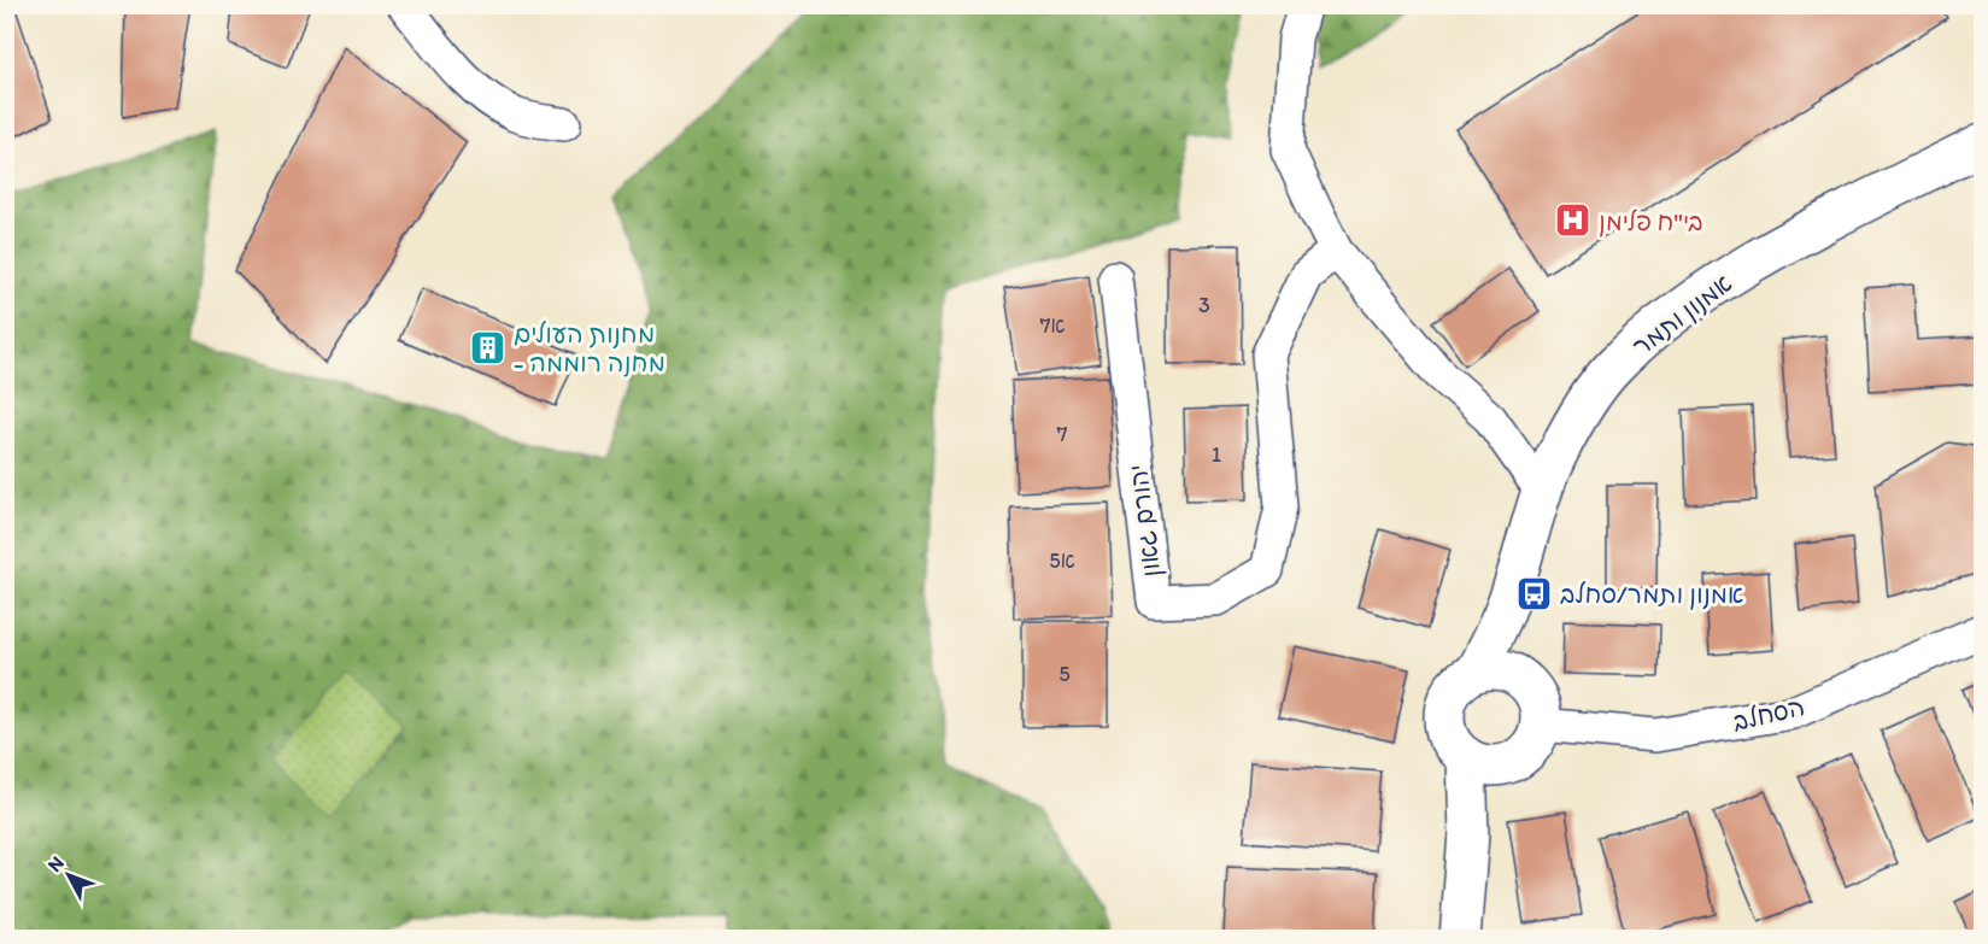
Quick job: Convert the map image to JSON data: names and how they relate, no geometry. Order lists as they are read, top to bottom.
{
  "streets": {
    "street": ["אמנון ותמר", "יהורם גאון", "הסחלב"]
  },
  "crossings": [
    ["אמנון ותמר", "הסחלב"]
  ],
  "places": {
    "hospital": ["בי\"ח פלימן"],
    "building": ["מחנות העולים - מחנה רוממה"],
    "bus stop": ["אמנון ותמר/סחלב"]
  },
  "house_numbers": [
    "3",
    "7א",
    "7",
    "1",
    "5א",
    "5"
  ],
  "north": "top left"
}
